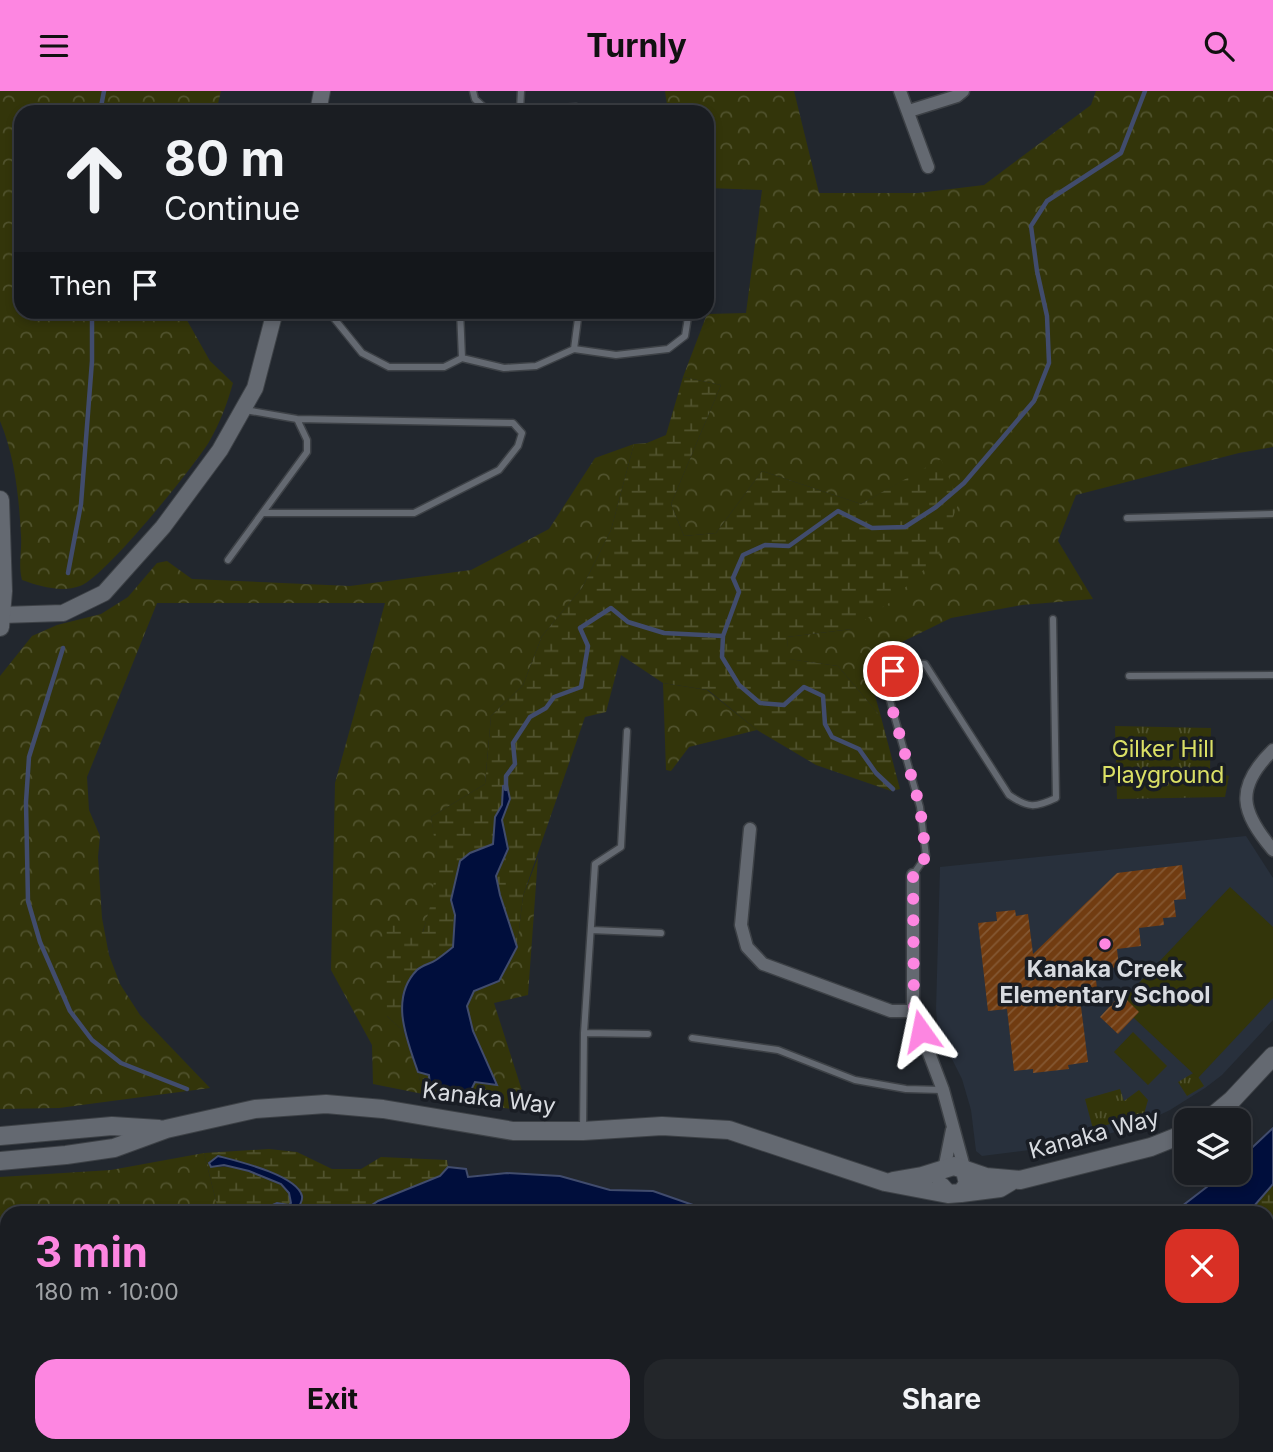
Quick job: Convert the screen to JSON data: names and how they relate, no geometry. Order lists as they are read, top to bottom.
{
  "streets": {
    "main road": ["Kanaka Way"]
  },
  "parks": ["Gilker Hill Playground"],
  "places": ["Kanaka Creek Elementary School"],
  "page": {
    "header": "Turnly",
    "turn": ["80 m", "Continue"],
    "then": "Then",
    "heading": ["3 min", "180 m · 10:00"],
    "buttons": ["Exit", "Share"]
  }
}
